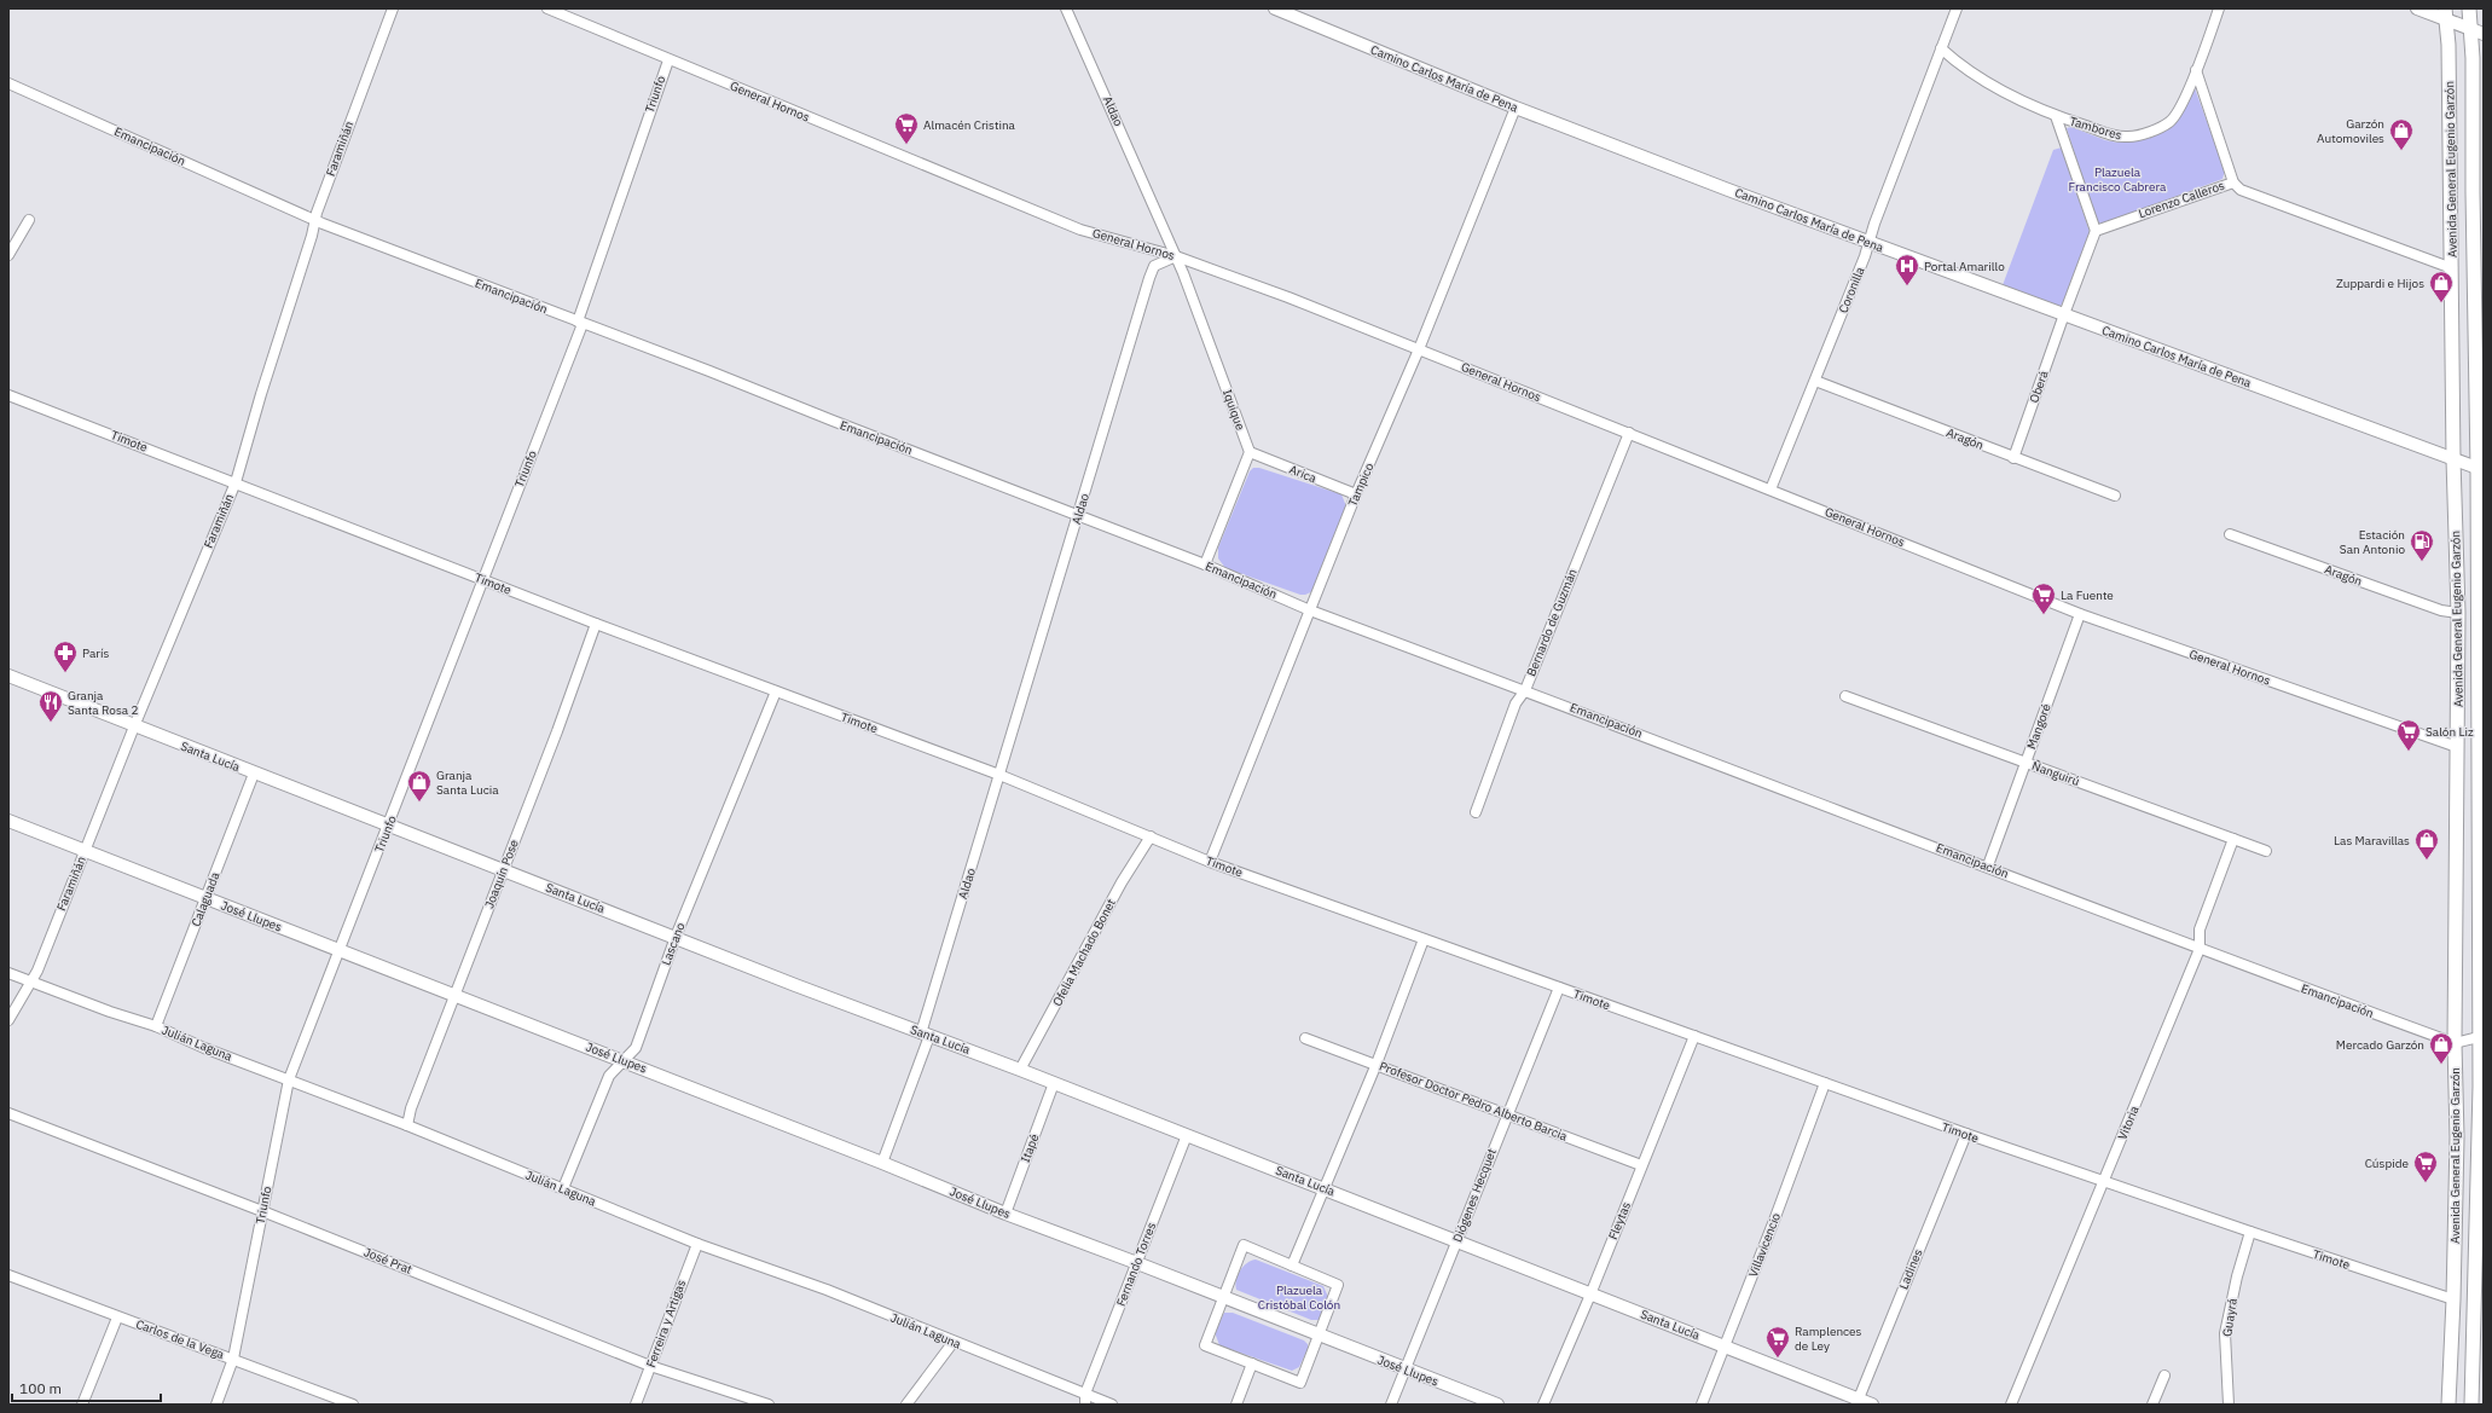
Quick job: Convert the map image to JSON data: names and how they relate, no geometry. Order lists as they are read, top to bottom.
{
  "streets": {
    "main road": ["Avenida General Eugenio Garzón"],
    "street": [
      "Camino Carlos María de Pena",
      "Triunfo",
      "General Hornos",
      "Aldao",
      "Tambores",
      "Emancipación",
      "Faramiñán",
      "Lorenzo Calleros",
      "Coronilla",
      "Oberá",
      "Iquique",
      "Aragón",
      "Timote",
      "Arica",
      "Tampico",
      "Bernardo de Guzmán",
      "Mangoré",
      "Santa Lucía",
      "Ñanguirú",
      "Joaquín Pose",
      "Calaguada",
      "José Llupes",
      "Lascano",
      "Ofelia Machado Bonet",
      "Julián Laguna",
      "Profesor Doctor Pedro Alberto Barcia",
      "Vitoria",
      "Itapé",
      "Diógenes Hecquet",
      "Fleytas",
      "Villavicencio",
      "José Prat",
      "Fernando Torres",
      "Ladines",
      "Guayrá",
      "Ferreira y Artigas",
      "Carlos de la Vega"
    ]
  },
  "crossings": [
    ["Camino Carlos María de Pena", "Avenida General Eugenio Garzón"],
    ["Camino Carlos María de Pena", "Coronilla"],
    ["Camino Carlos María de Pena", "Oberá"],
    ["Camino Carlos María de Pena", "Tampico"],
    ["Triunfo", "General Hornos"],
    ["Triunfo", "Emancipación"],
    ["Triunfo", "Timote"],
    ["Triunfo", "Santa Lucía"],
    ["Triunfo", "José Llupes"],
    ["Triunfo", "Julián Laguna"],
    ["Triunfo", "José Prat"],
    ["Triunfo", "Carlos de la Vega"],
    ["General Hornos", "Aldao"],
    ["General Hornos", "Avenida General Eugenio Garzón"],
    ["General Hornos", "Coronilla"],
    ["General Hornos", "Iquique"],
    ["General Hornos", "Tampico"],
    ["General Hornos", "Bernardo de Guzmán"],
    ["General Hornos", "Mangoré"],
    ["Aldao", "Emancipación"],
    ["Aldao", "Iquique"],
    ["Aldao", "Timote"],
    ["Aldao", "Santa Lucía"],
    ["Aldao", "José Llupes"],
    ["Tambores", "Lorenzo Calleros"],
    ["Emancipación", "Faramiñán"],
    ["Emancipación", "Avenida General Eugenio Garzón"],
    ["Emancipación", "Tampico"],
    ["Emancipación", "Bernardo de Guzmán"],
    ["Emancipación", "Mangoré"],
    ["Emancipación", "Vitoria"],
    ["Faramiñán", "Timote"],
    ["Faramiñán", "Santa Lucía"],
    ["Faramiñán", "José Llupes"],
    ["Faramiñán", "Julián Laguna"],
    ["Avenida General Eugenio Garzón", "Aragón"],
    ["Avenida General Eugenio Garzón", "Timote"],
    ["Coronilla", "Aragón"],
    ["Oberá", "Aragón"],
    ["Iquique", "Arica"],
    ["Timote", "Tampico"],
    ["Timote", "Joaquín Pose"],
    ["Timote", "Lascano"],
    ["Timote", "Ofelia Machado Bonet"],
    ["Timote", "Vitoria"],
    ["Timote", "Diógenes Hecquet"],
    ["Timote", "Fleytas"],
    ["Timote", "Villavicencio"],
    ["Timote", "Ladines"],
    ["Timote", "Guayrá"],
    ["Arica", "Tampico"],
    ["Mangoré", "Ñanguirú"],
    ["Santa Lucía", "Joaquín Pose"],
    ["Santa Lucía", "Calaguada"],
    ["Santa Lucía", "Lascano"],
    ["Santa Lucía", "Ofelia Machado Bonet"],
    ["Santa Lucía", "Itapé"],
    ["Santa Lucía", "Diógenes Hecquet"],
    ["Santa Lucía", "Fleytas"],
    ["Santa Lucía", "Villavicencio"],
    ["Santa Lucía", "Fernando Torres"],
    ["Santa Lucía", "Ladines"],
    ["Ñanguirú", "Vitoria"],
    ["Joaquín Pose", "José Llupes"],
    ["Joaquín Pose", "Julián Laguna"],
    ["Calaguada", "José Llupes"],
    ["Calaguada", "Julián Laguna"],
    ["José Llupes", "Lascano"],
    ["José Llupes", "Itapé"],
    ["José Llupes", "Diógenes Hecquet"],
    ["José Llupes", "Fernando Torres"],
    ["Lascano", "Julián Laguna"],
    ["Julián Laguna", "Fernando Torres"],
    ["Julián Laguna", "Ferreira y Artigas"],
    ["Profesor Doctor Pedro Alberto Barcia", "Diógenes Hecquet"],
    ["Profesor Doctor Pedro Alberto Barcia", "Fleytas"],
    ["José Prat", "Ferreira y Artigas"]
  ],
  "parks": ["Plazuela Francisco Cabrera", "Plazuela Cristóbal Colón"],
  "places": {
    "supermarket": [
      "Almacén Cristina",
      "La Fuente",
      "Salón Liz",
      "Cúspide",
      "Ramplences de Ley"
    ],
    "shop": [
      "Garzón Automoviles",
      "Zuppardi e Hijos",
      "Granja Santa Lucia",
      "Las Maravillas",
      "Mercado Garzón"
    ],
    "hospital": ["Portal Amarillo"],
    "fuel station": ["Estación San Antonio"],
    "pharmacy": ["París"],
    "restaurant": ["Granja Santa Rosa 2"]
  },
  "scale_bar": "100 m"
}
